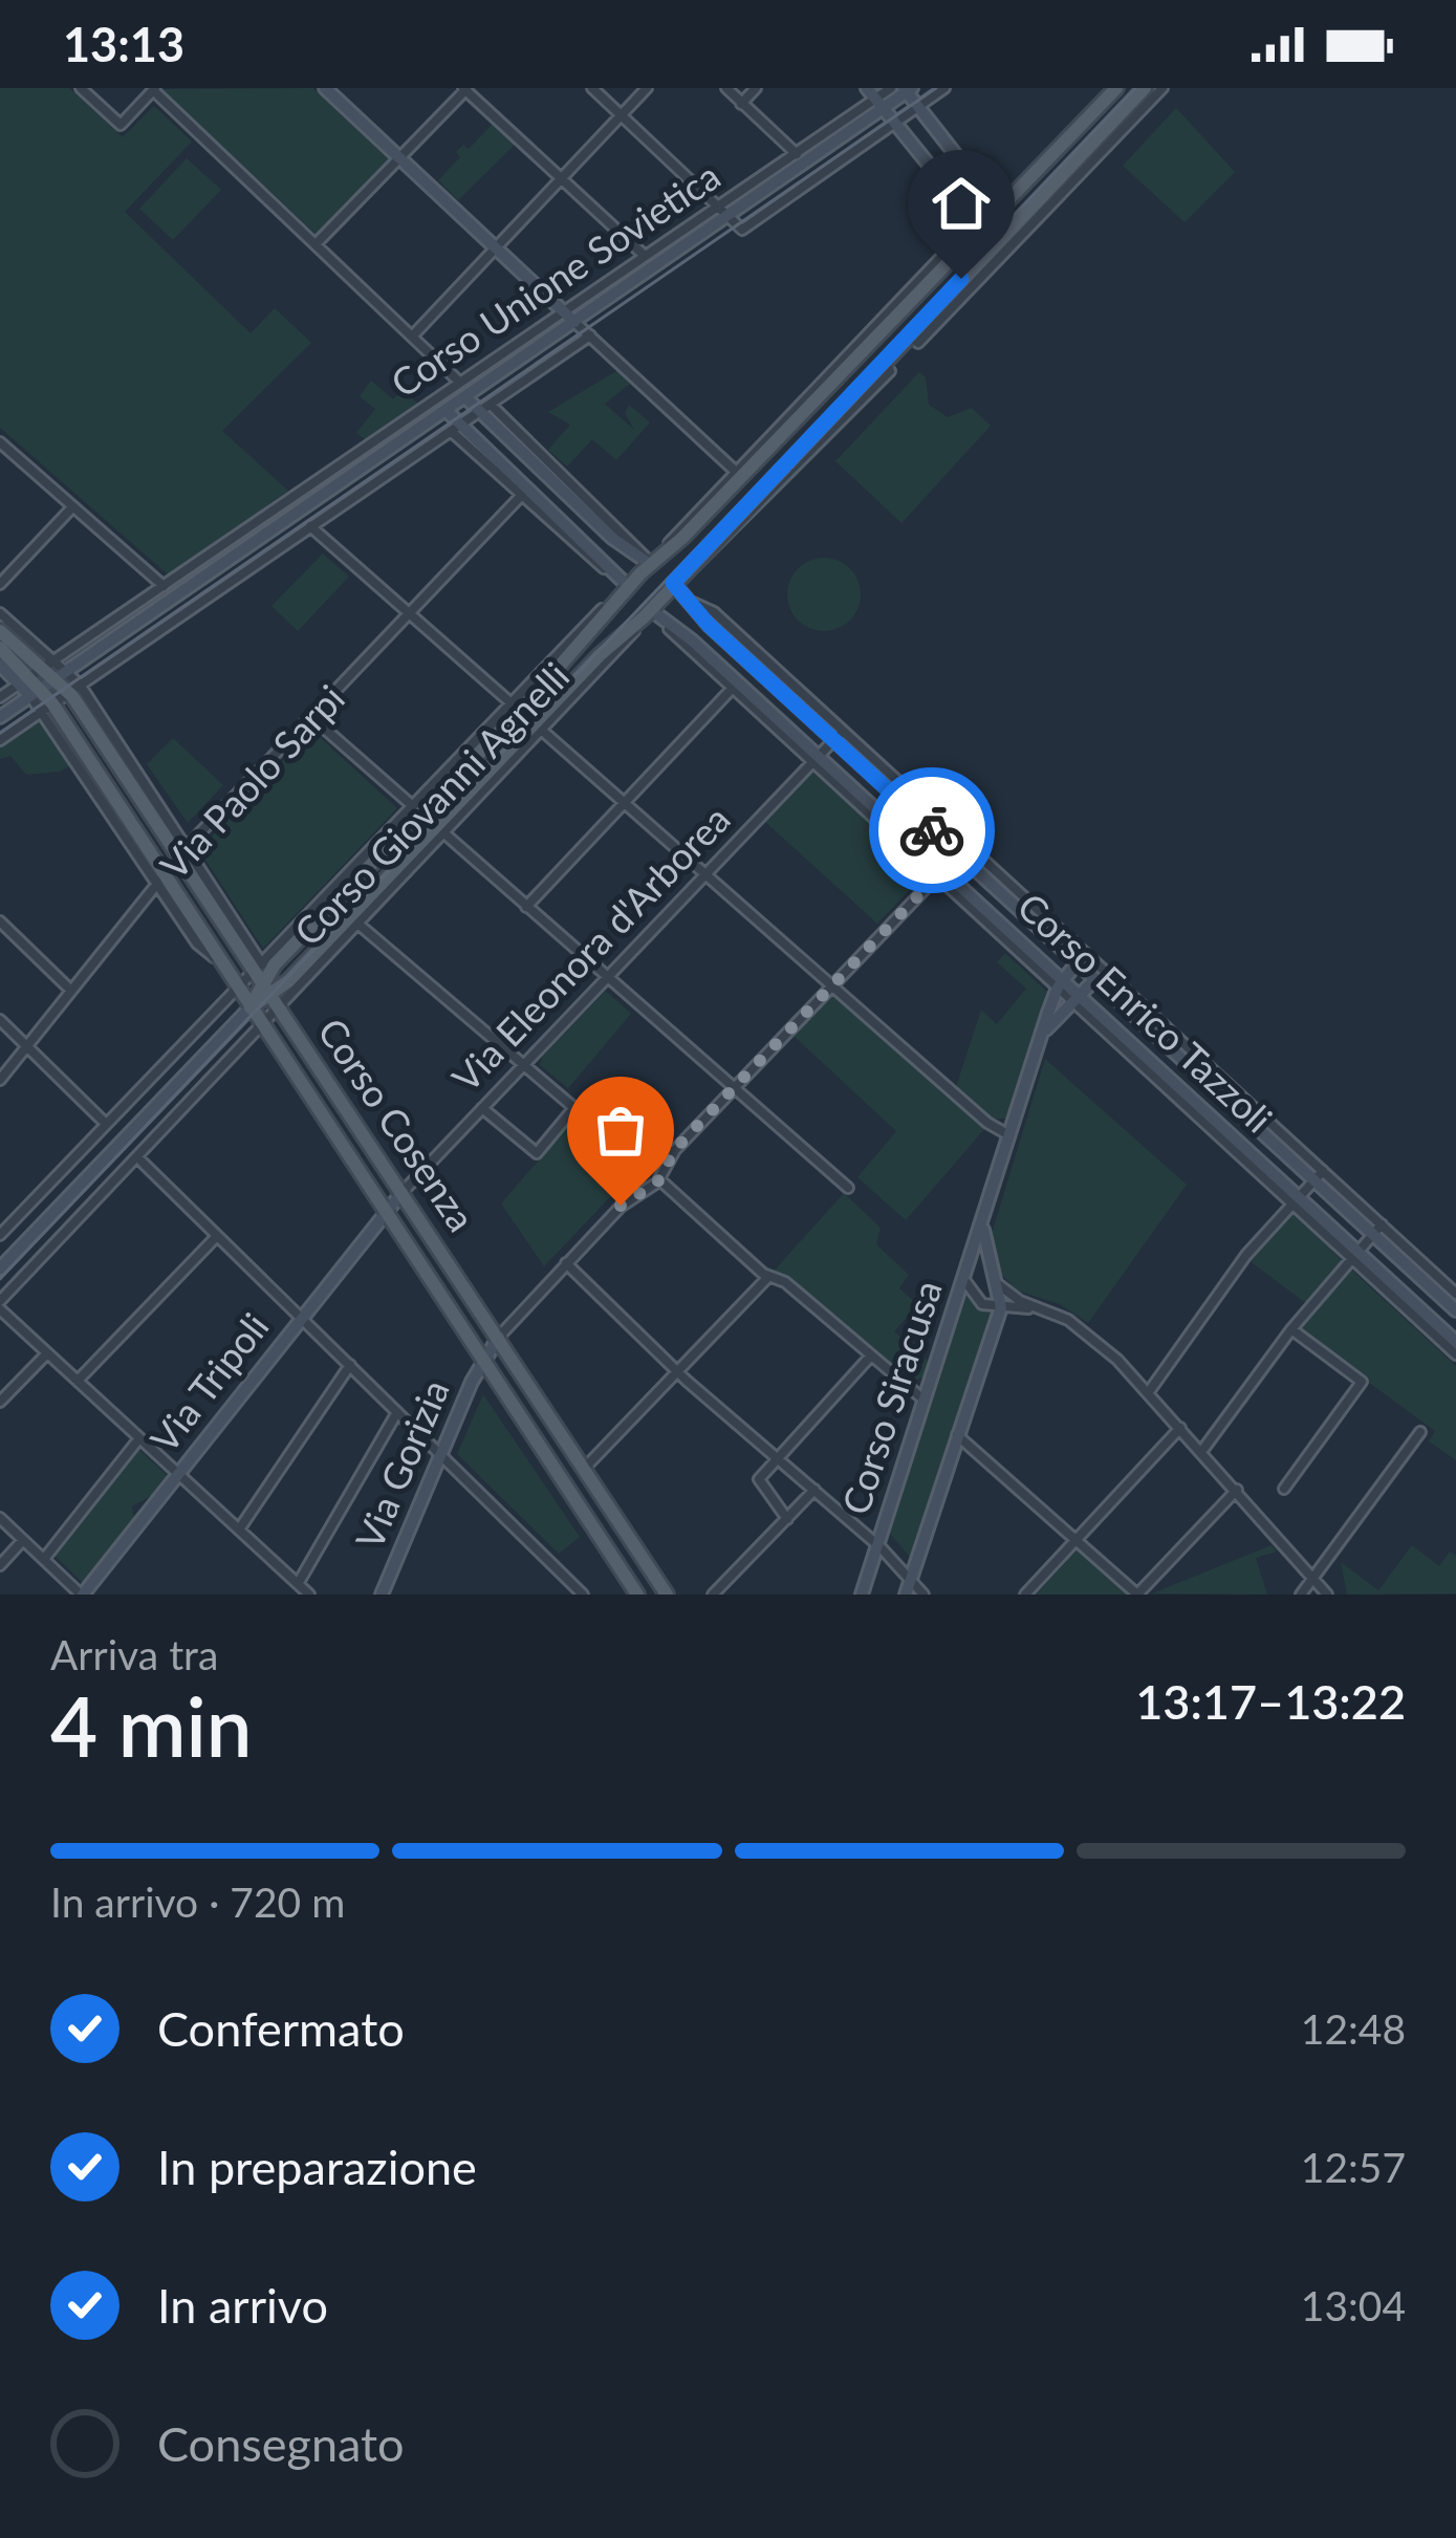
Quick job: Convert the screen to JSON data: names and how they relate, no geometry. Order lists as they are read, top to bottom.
{
  "streets": {
    "main road": ["Corso Giovanni Agnelli", "Corso Cosenza"],
    "street": [
      "Corso Unione Sovietica",
      "Via Paolo Sarpi",
      "Via Eleonora d'Arborea",
      "Corso Enrico Tazzoli",
      "Via Tripoli",
      "Corso Siracusa",
      "Via Gorizia"
    ]
  },
  "crossings": [
    ["Corso Unione Sovietica", "Corso Cosenza"],
    ["Via Paolo Sarpi", "Corso Cosenza"],
    ["Corso Giovanni Agnelli", "Corso Enrico Tazzoli"],
    ["Corso Giovanni Agnelli", "Corso Cosenza"],
    ["Via Eleonora d'Arborea", "Corso Enrico Tazzoli"],
    ["Via Eleonora d'Arborea", "Corso Cosenza"],
    ["Via Eleonora d'Arborea", "Via Tripoli"],
    ["Corso Enrico Tazzoli", "Corso Siracusa"],
    ["Corso Cosenza", "Via Tripoli"],
    ["Corso Cosenza", "Via Gorizia"]
  ],
  "page": {
    "status": "13:13",
    "heading": ["4 min", "Arriva tra", "13:17–13:22"],
    "bar": "In arrivo · 720 m",
    "list": [
      ["Confermato", "12:48"],
      ["In preparazione", "12:57"],
      ["In arrivo", "13:04"],
      "Consegnato"
    ]
  }
}
